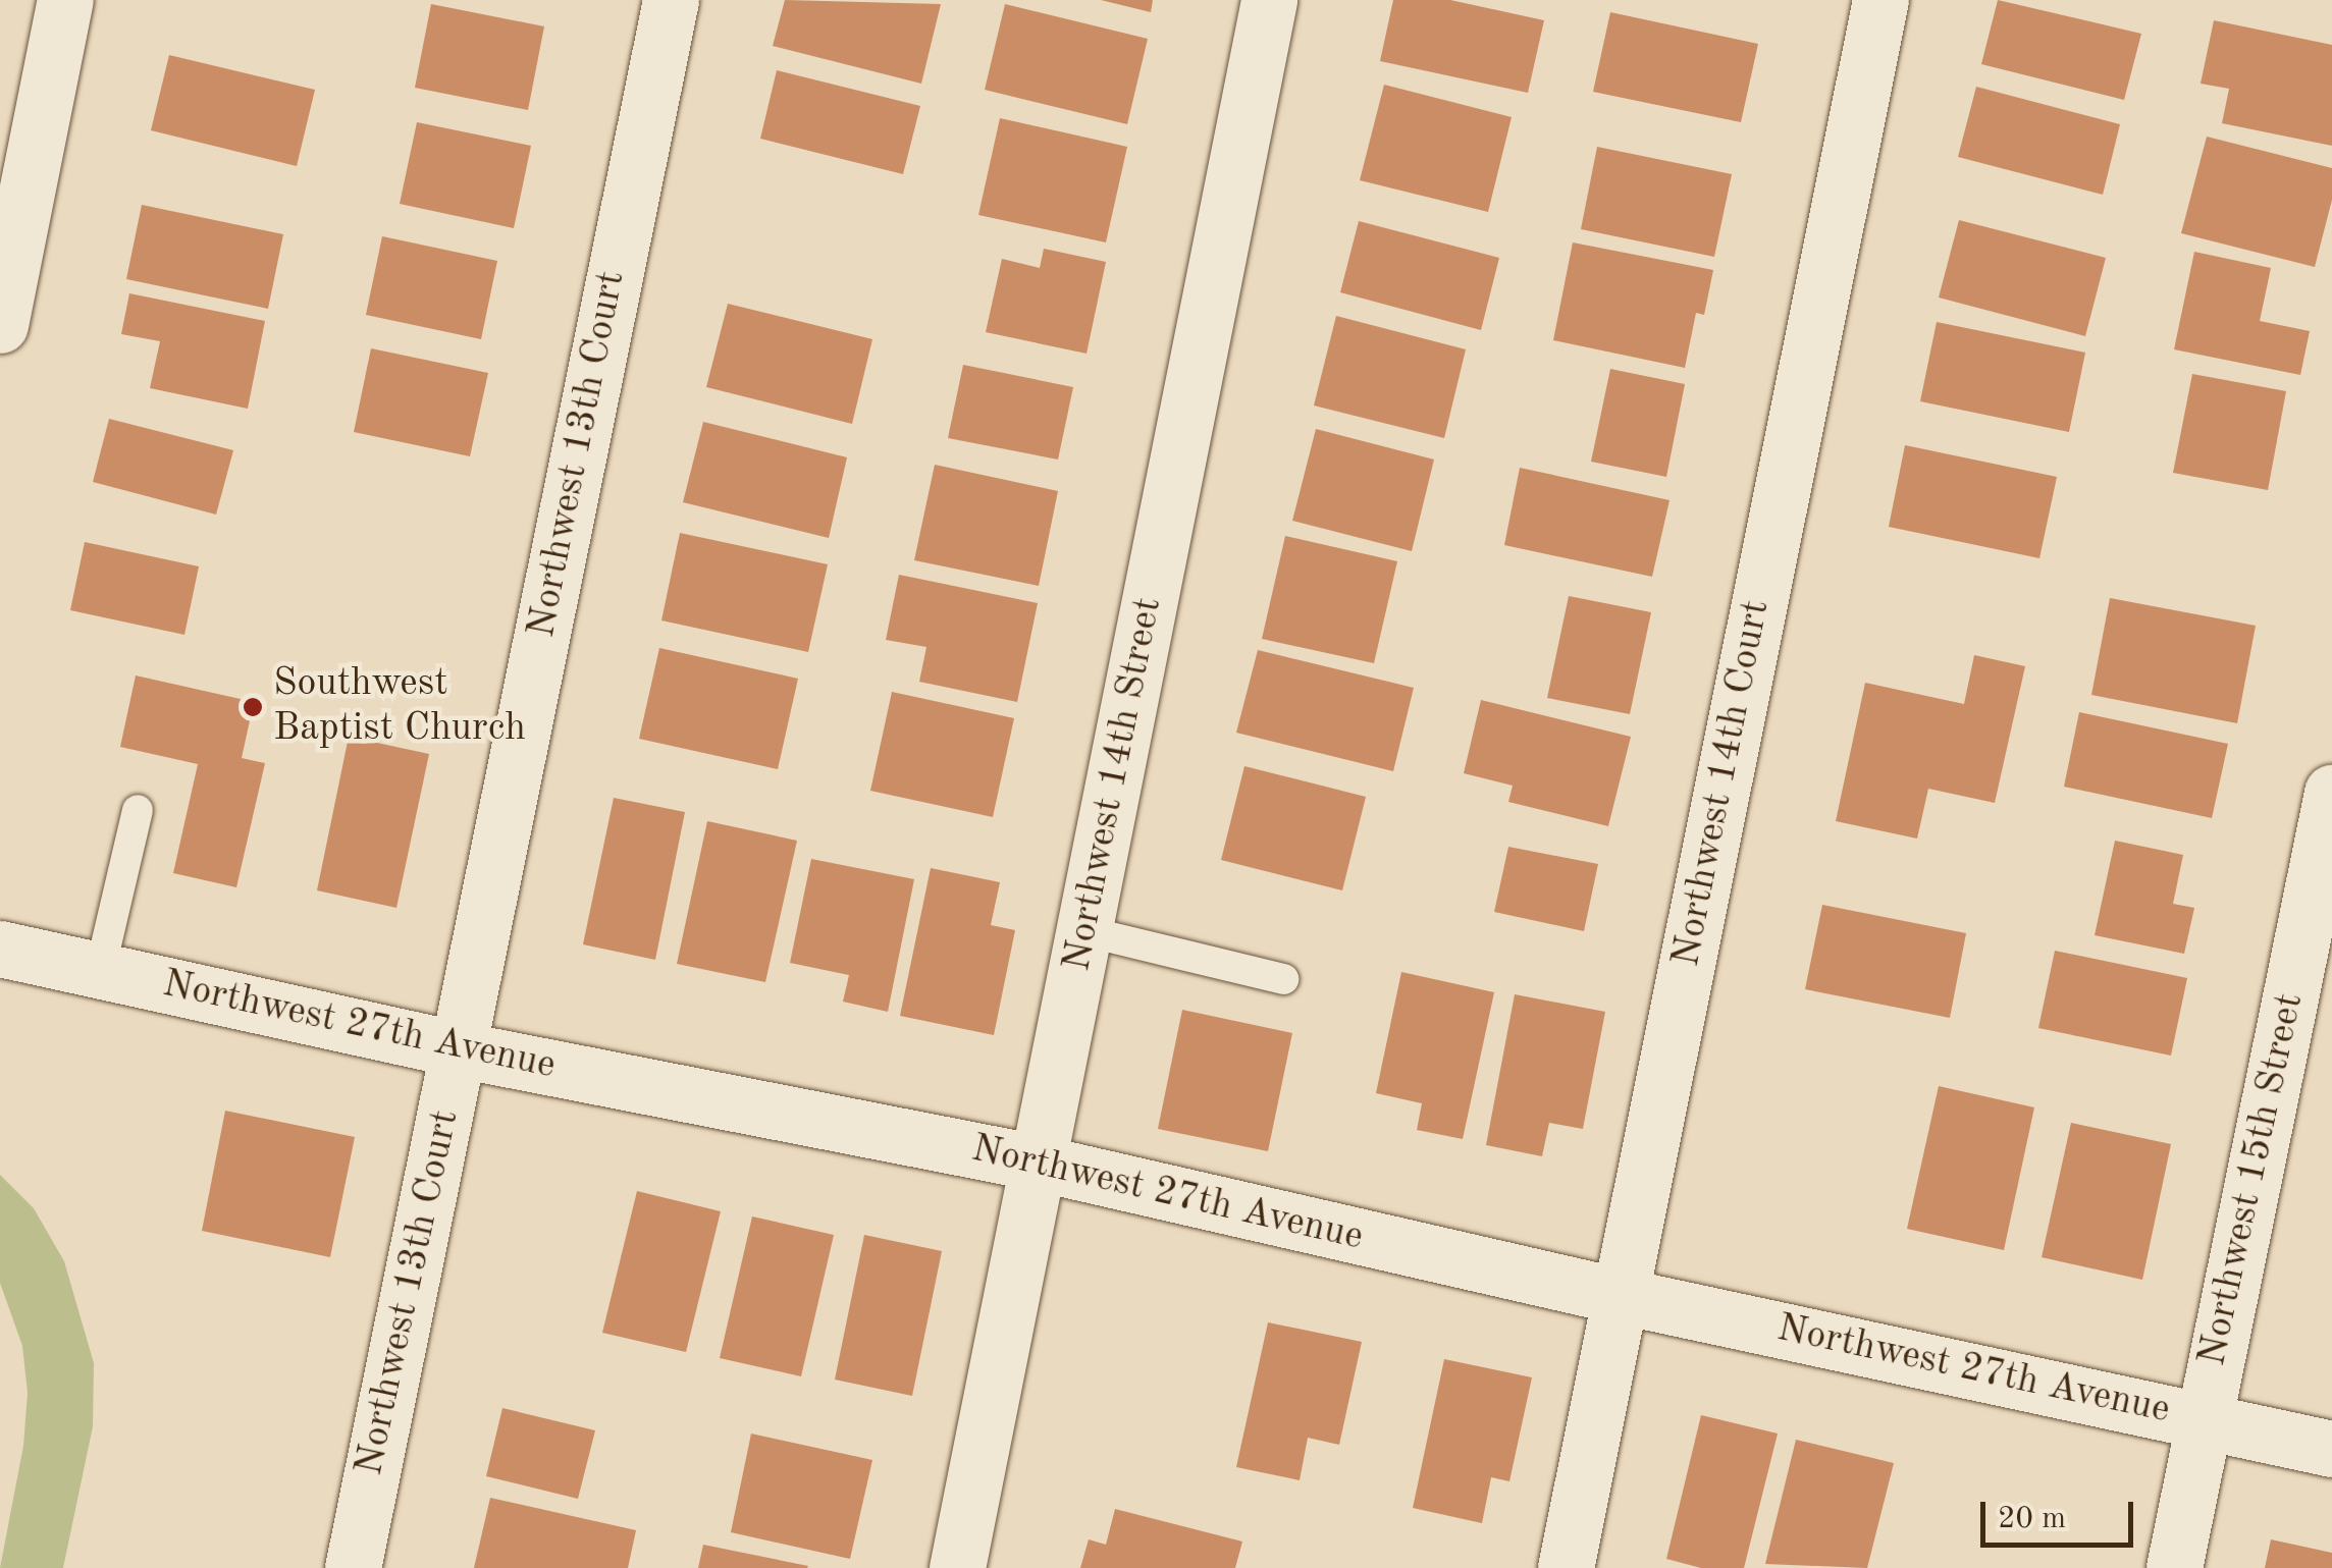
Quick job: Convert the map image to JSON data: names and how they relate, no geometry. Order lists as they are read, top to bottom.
{
  "streets": {
    "street": [
      "Northwest 13th Court",
      "Northwest 14th Court",
      "Northwest 14th Street",
      "Northwest 27th Avenue",
      "Northwest 15th Street"
    ]
  },
  "crossings": [
    ["Northwest 13th Court", "Northwest 27th Avenue"],
    ["Northwest 14th Court", "Northwest 27th Avenue"],
    ["Northwest 14th Street", "Northwest 27th Avenue"],
    ["Northwest 27th Avenue", "Northwest 15th Street"]
  ],
  "places": ["Southwest Baptist Church"],
  "scale_bar": "20 m"
}
